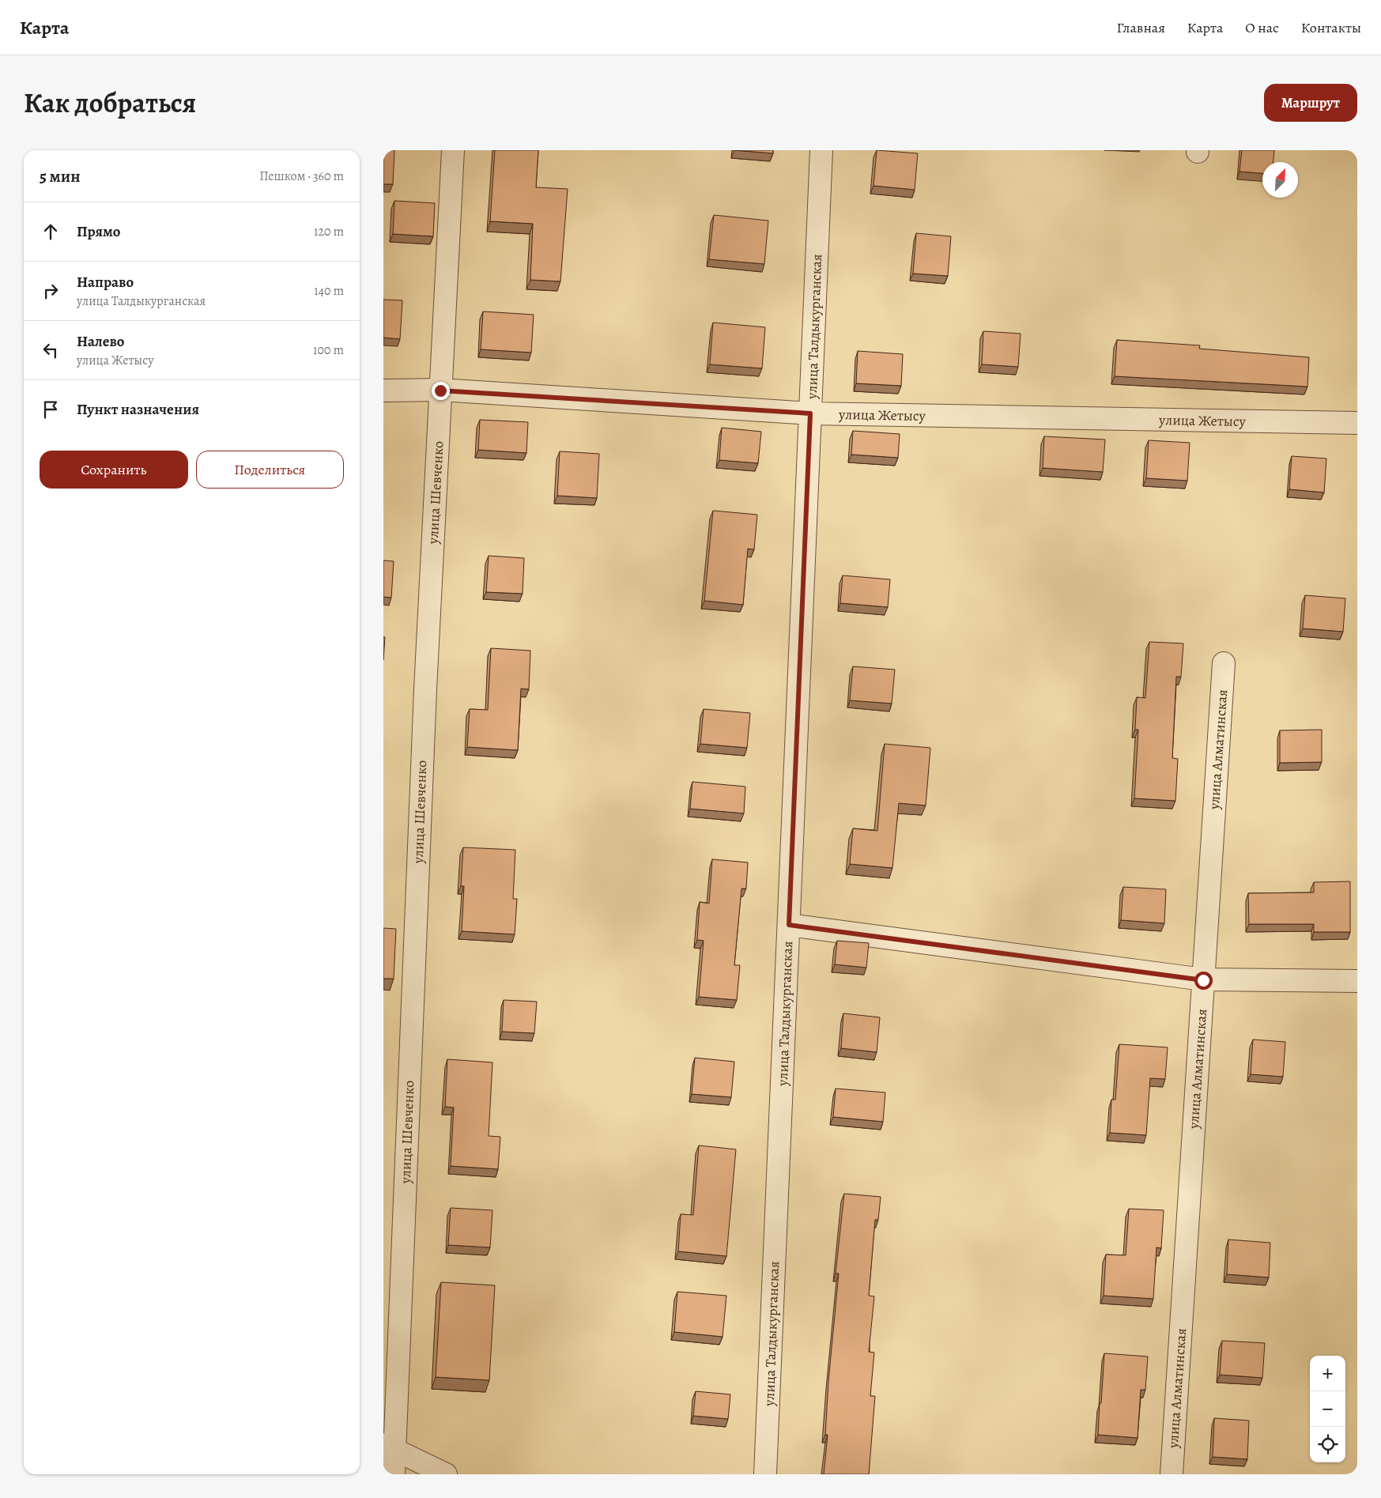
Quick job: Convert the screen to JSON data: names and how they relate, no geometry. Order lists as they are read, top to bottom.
{
  "streets": {
    "street": [
      "улица Талдыкурганская",
      "улица Жетысу",
      "улица Шевченко",
      "улица Алматинская"
    ]
  },
  "crossings": [
    ["улица Талдыкурганская", "улица Жетысу"],
    ["улица Жетысу", "улица Шевченко"]
  ],
  "north": "top right",
  "page": {
    "header": "Карта",
    "nav": [
      "Главная",
      "Карта",
      "О нас",
      "Контакты"
    ],
    "title": "Как добраться",
    "buttons": [
      "Маршрут",
      ["Сохранить", "Поделиться"]
    ],
    "heading": ["5 мин", "Пешком · 360 m"],
    "list": [
      ["Прямо", "120 m"],
      ["Направо", "улица Талдыкурганская", "140 m"],
      ["Налево", "улица Жетысу", "100 m"],
      "Пункт назначения"
    ],
    "map_buttons": ["+", "−"]
  }
}
